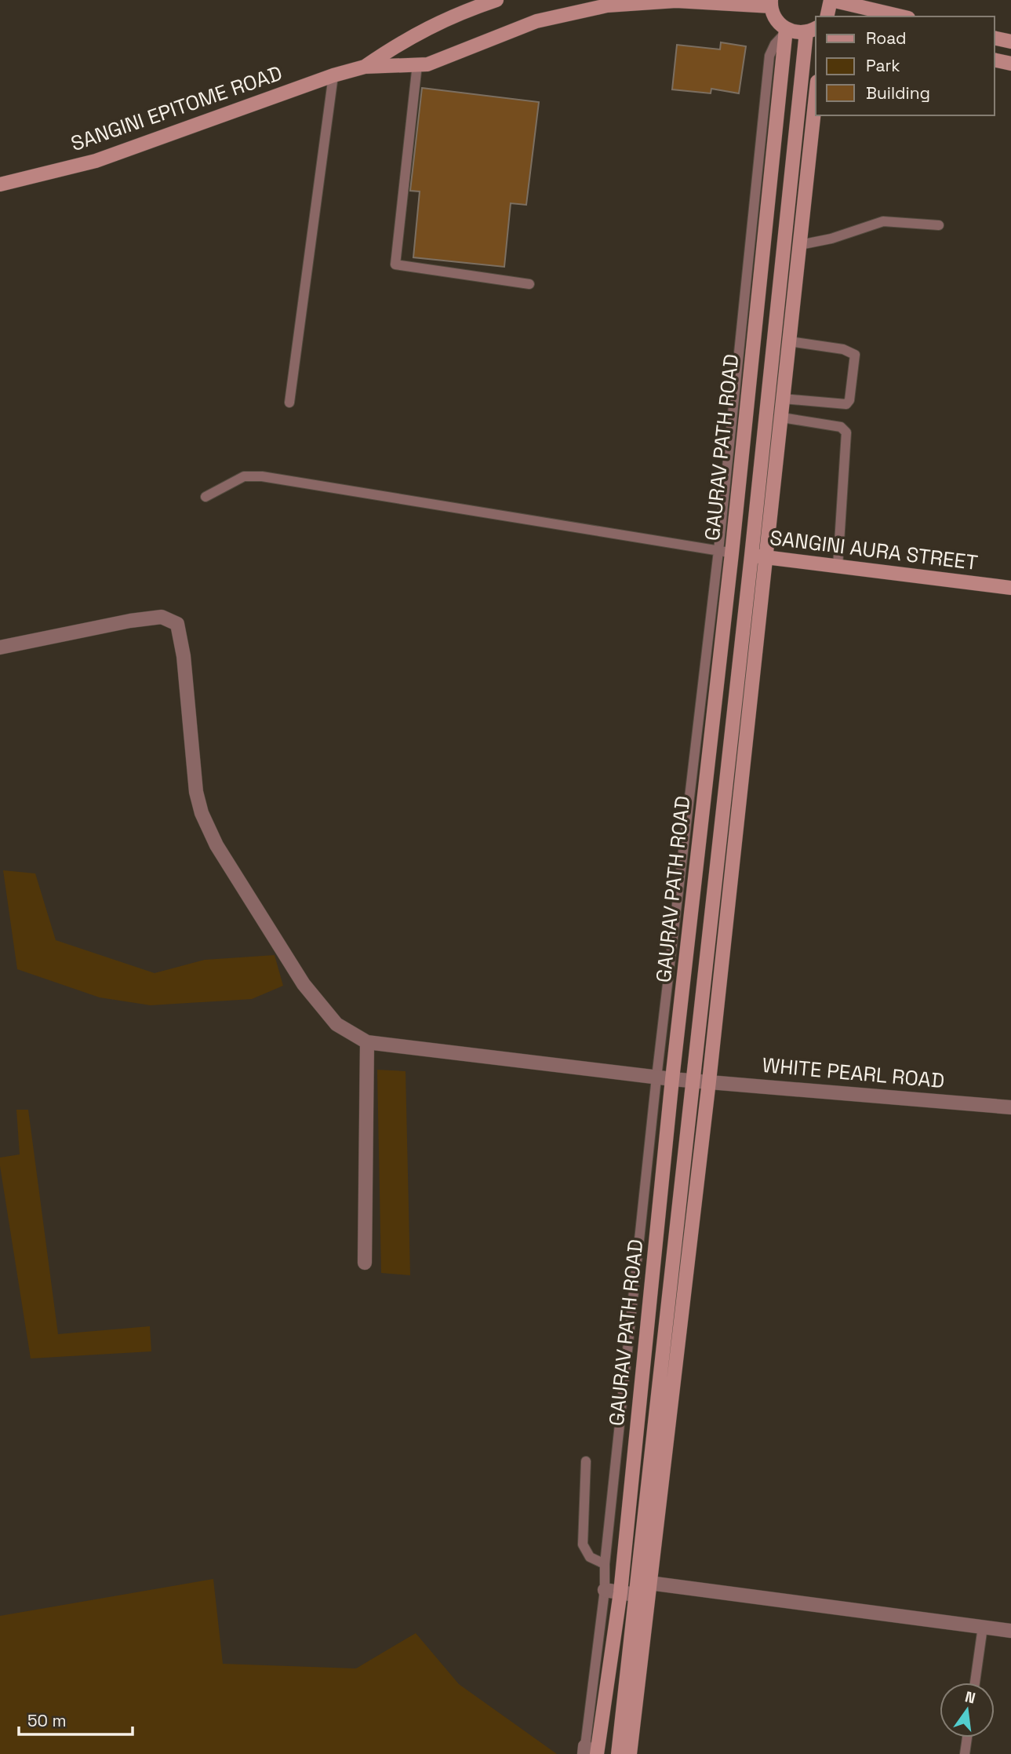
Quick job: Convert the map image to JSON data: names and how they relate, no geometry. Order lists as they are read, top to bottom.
{
  "streets": {
    "main road": ["SANGINI EPITOME ROAD", "GAURAV PATH ROAD", "SANGINI AURA STREET"],
    "street": ["WHITE PEARL ROAD"]
  },
  "crossings": [
    ["GAURAV PATH ROAD", "SANGINI AURA STREET"],
    ["GAURAV PATH ROAD", "WHITE PEARL ROAD"]
  ],
  "legend": ["Road", "Park", "Building"],
  "scale_bar": "50 m",
  "north": "top"
}
